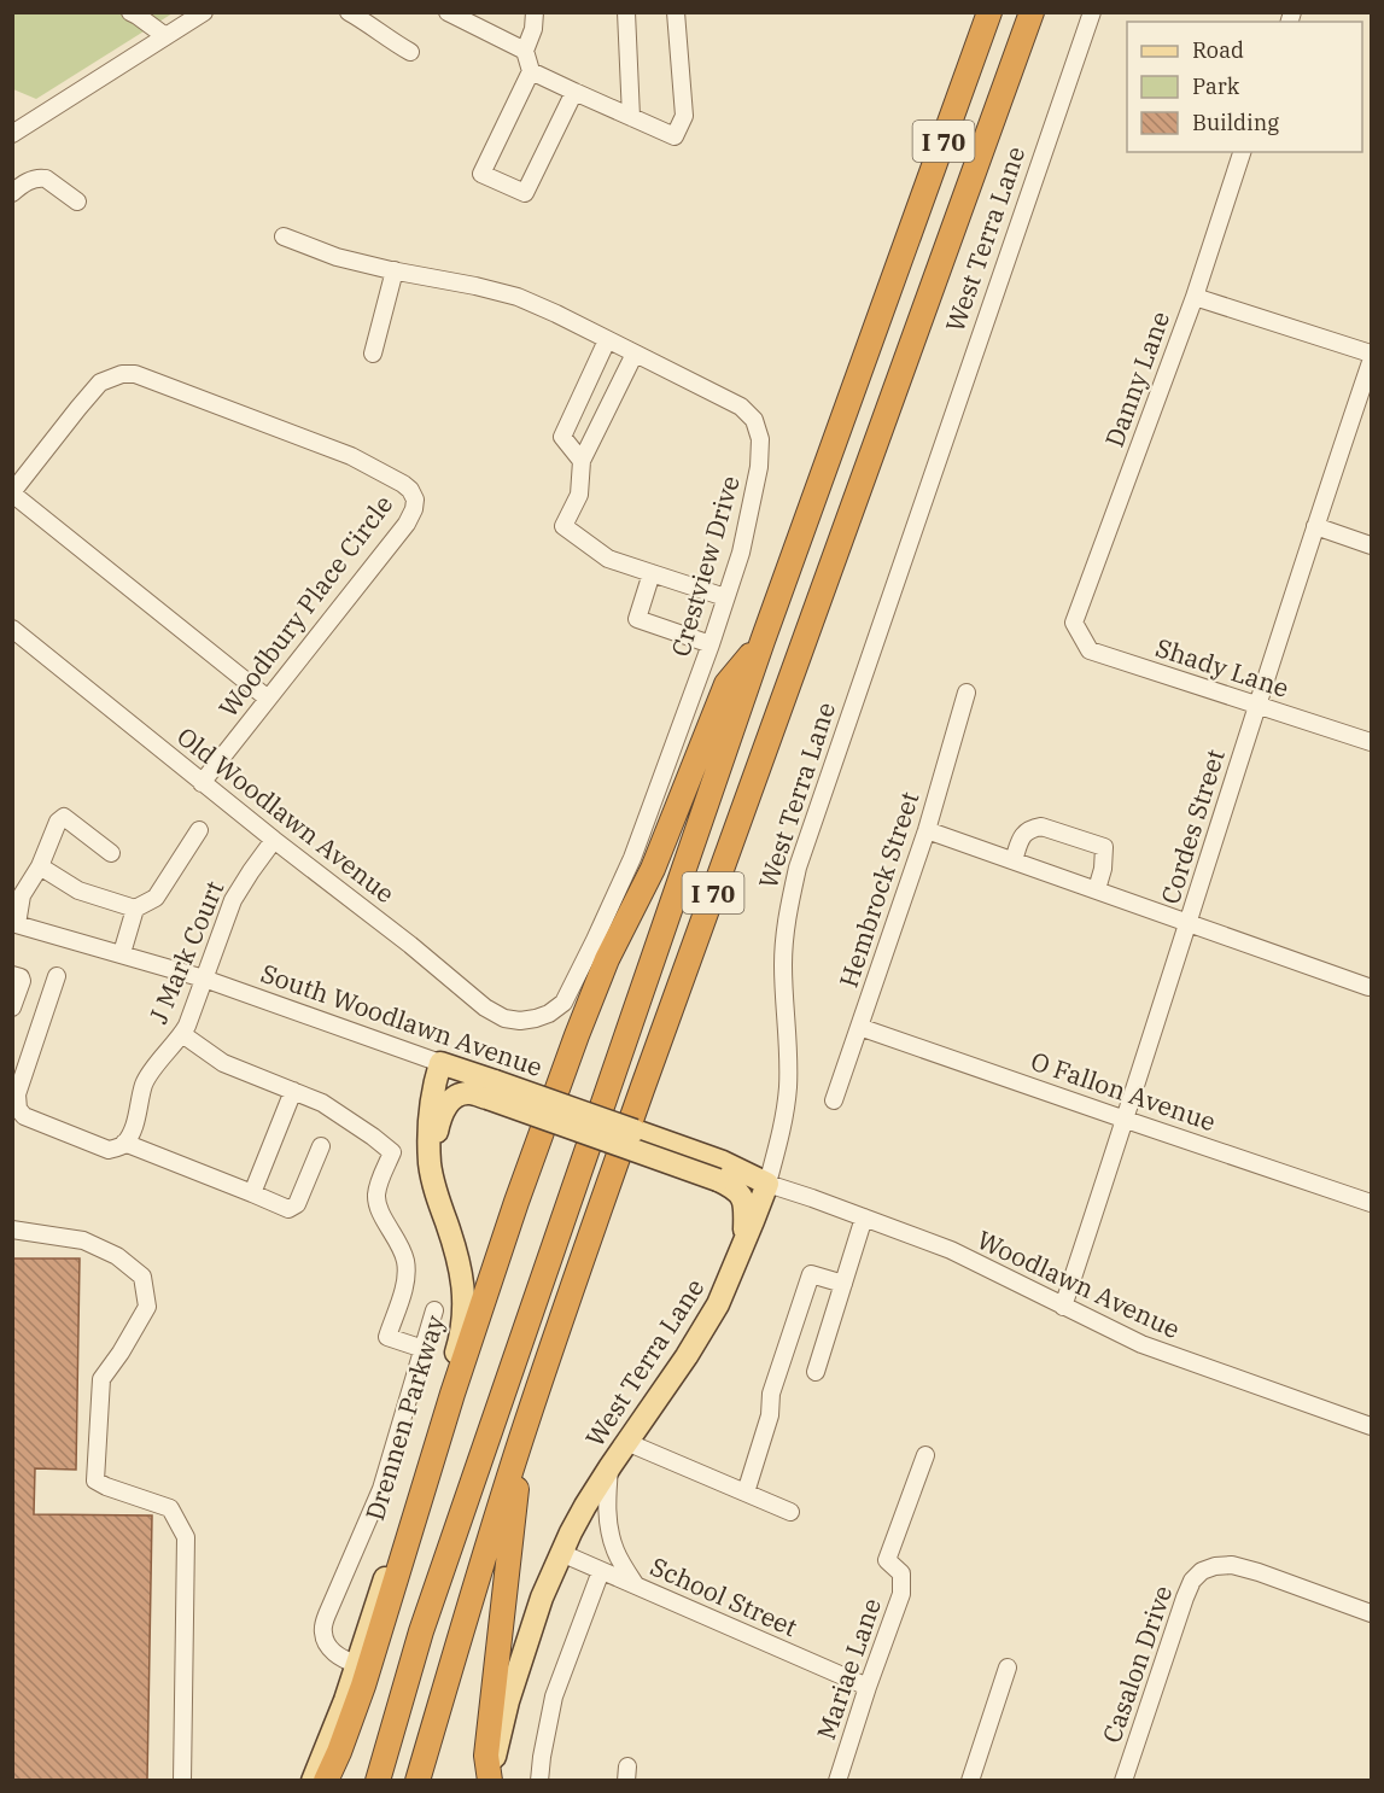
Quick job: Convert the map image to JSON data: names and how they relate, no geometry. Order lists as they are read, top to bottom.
{
  "streets": {
    "highway": ["I 70"],
    "main road": ["West Terra Lane", "South Woodlawn Avenue", "Drennen Parkway"],
    "street": [
      "Danny Lane",
      "Crestview Drive",
      "Woodbury Place Circle",
      "Shady Lane",
      "Old Woodlawn Avenue",
      "Cordes Street",
      "Hembrock Street",
      "J Mark Court",
      "O Fallon Avenue",
      "Woodlawn Avenue",
      "School Street",
      "Casalon Drive",
      "Mariae Lane"
    ]
  },
  "crossings": [
    ["West Terra Lane", "South Woodlawn Avenue"],
    ["West Terra Lane", "Woodlawn Avenue"],
    ["West Terra Lane", "School Street"],
    ["Danny Lane", "Shady Lane"],
    ["Crestview Drive", "Old Woodlawn Avenue"],
    ["Woodbury Place Circle", "Old Woodlawn Avenue"],
    ["Shady Lane", "Cordes Street"],
    ["Old Woodlawn Avenue", "J Mark Court"],
    ["Cordes Street", "O Fallon Avenue"],
    ["Cordes Street", "Woodlawn Avenue"],
    ["Hembrock Street", "O Fallon Avenue"],
    ["J Mark Court", "South Woodlawn Avenue"],
    ["South Woodlawn Avenue", "Woodlawn Avenue"],
    ["South Woodlawn Avenue", "Drennen Parkway"],
    ["School Street", "Mariae Lane"]
  ],
  "legend": ["Road", "Park", "Building"]
}
